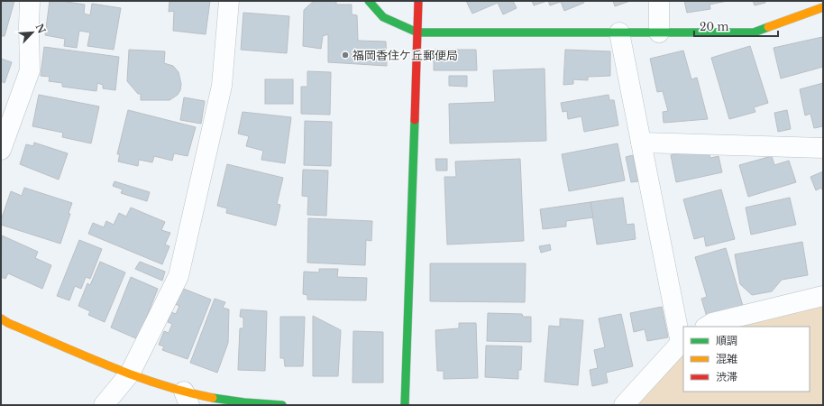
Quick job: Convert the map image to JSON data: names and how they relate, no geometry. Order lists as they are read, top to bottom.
{
  "places": ["福岡香住ケ丘郵便局"],
  "legend": ["順調", "混雑", "渋滞"],
  "scale_bar": "20 m",
  "north": "top right"
}
